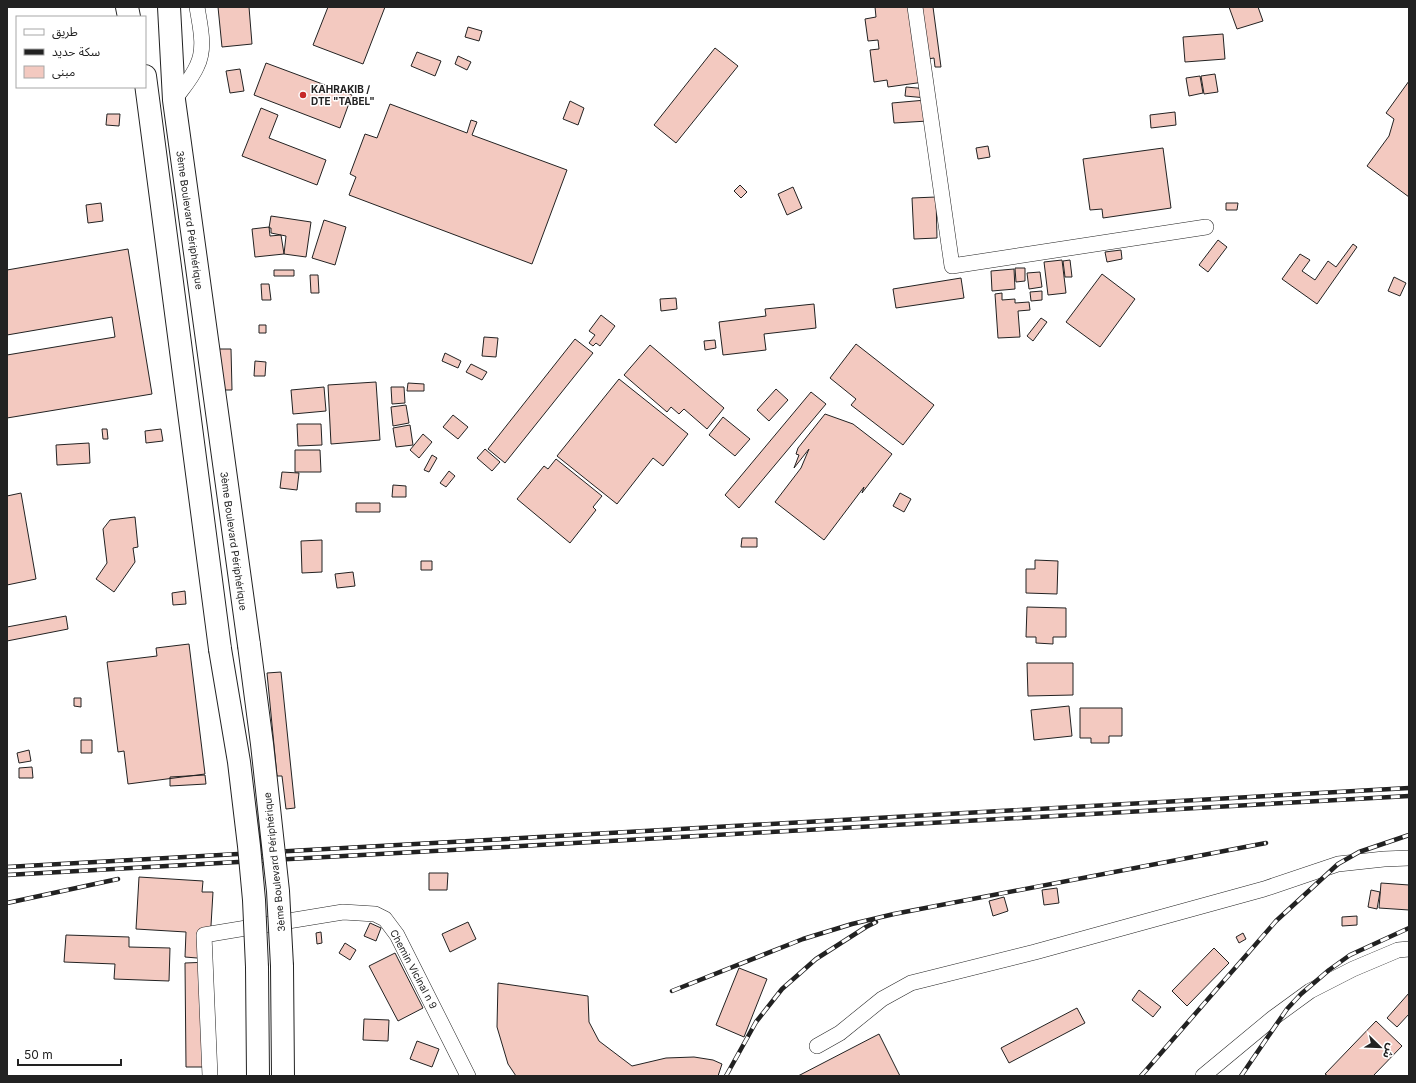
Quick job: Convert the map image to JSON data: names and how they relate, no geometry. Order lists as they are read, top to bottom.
{
  "streets": {
    "highway": ["3ème Boulevard Périphérique"],
    "street": ["Chemin Vicinal n 9"]
  },
  "places": ["KAHRAKIB / DTE \"TABEL\""],
  "legend": ["طريق", "سكة حديد", "مبنى"],
  "scale_bar": "50 m",
  "north": "bottom right"
}
